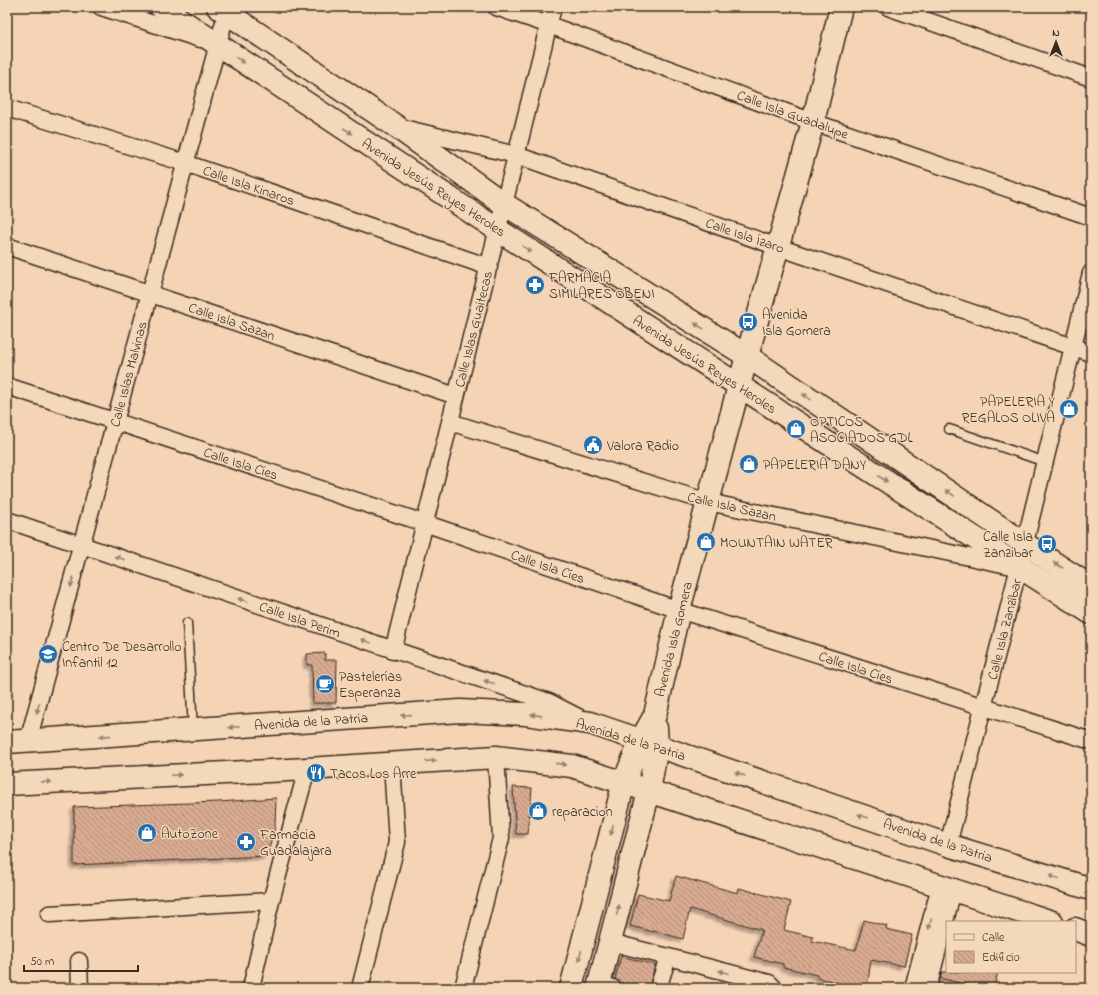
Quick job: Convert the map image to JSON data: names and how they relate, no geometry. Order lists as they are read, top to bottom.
{
  "streets": {
    "street": [
      "Calle Isla Guadalupe",
      "Calle Isla Kinaros",
      "Avenida Jesús Reyes Heroles",
      "Calle Isla Ízaro",
      "Calle Isla Sazan",
      "Calle Islas Guaitecas",
      "Calle Islas Malvinas",
      "Calle Isla Cíes",
      "Calle Isla Perim",
      "Calle Isla Zanzíbar",
      "Avenida Isla Gomera",
      "Avenida de la Patria"
    ]
  },
  "crossings": [
    ["Calle Isla Guadalupe", "Calle Islas Guaitecas"],
    ["Calle Isla Guadalupe", "Avenida Isla Gomera"],
    ["Calle Isla Kinaros", "Calle Islas Guaitecas"],
    ["Calle Isla Kinaros", "Calle Islas Malvinas"],
    ["Avenida Jesús Reyes Heroles", "Calle Isla Ízaro"],
    ["Avenida Jesús Reyes Heroles", "Calle Isla Sazan"],
    ["Avenida Jesús Reyes Heroles", "Calle Islas Guaitecas"],
    ["Avenida Jesús Reyes Heroles", "Calle Islas Malvinas"],
    ["Avenida Jesús Reyes Heroles", "Calle Isla Zanzíbar"],
    ["Avenida Jesús Reyes Heroles", "Avenida Isla Gomera"],
    ["Calle Isla Ízaro", "Calle Islas Guaitecas"],
    ["Calle Isla Ízaro", "Calle Isla Zanzíbar"],
    ["Calle Isla Ízaro", "Avenida Isla Gomera"],
    ["Calle Isla Sazan", "Calle Islas Guaitecas"],
    ["Calle Isla Sazan", "Calle Islas Malvinas"],
    ["Calle Isla Sazan", "Calle Isla Zanzíbar"],
    ["Calle Isla Sazan", "Avenida Isla Gomera"],
    ["Calle Islas Guaitecas", "Calle Isla Cíes"],
    ["Calle Islas Guaitecas", "Calle Isla Perim"],
    ["Calle Islas Malvinas", "Calle Isla Cíes"],
    ["Calle Islas Malvinas", "Calle Isla Perim"],
    ["Calle Islas Malvinas", "Avenida de la Patria"],
    ["Calle Isla Cíes", "Calle Isla Zanzíbar"],
    ["Calle Isla Cíes", "Avenida Isla Gomera"],
    ["Calle Isla Perim", "Avenida de la Patria"],
    ["Calle Isla Zanzíbar", "Avenida de la Patria"],
    ["Avenida Isla Gomera", "Avenida de la Patria"]
  ],
  "places": {
    "pharmacy": ["FARMACIA SIMILARES OBENI", "Farmacia Guadalajara"],
    "bus stop": ["Avenida Isla Gomera", "Calle Isla Zanzibar"],
    "shop": [
      "PAPELERIA Y REGALOS OLIVA",
      "OPTICOS ASOCIADOS GDL",
      "PAPELERIA DANY",
      "MOUNTAIN WATER",
      "reparacion",
      "AutoZone"
    ],
    "public building": ["Valora Radio"],
    "school or university": ["Centro De Desarrollo Infantil 12"],
    "cafe": ["Pastelerías Esperanza"],
    "restaurant": ["Tacos Los Arre"]
  },
  "legend": ["Calle", "Edificio"],
  "scale_bar": "50 m",
  "north": "top"
}
